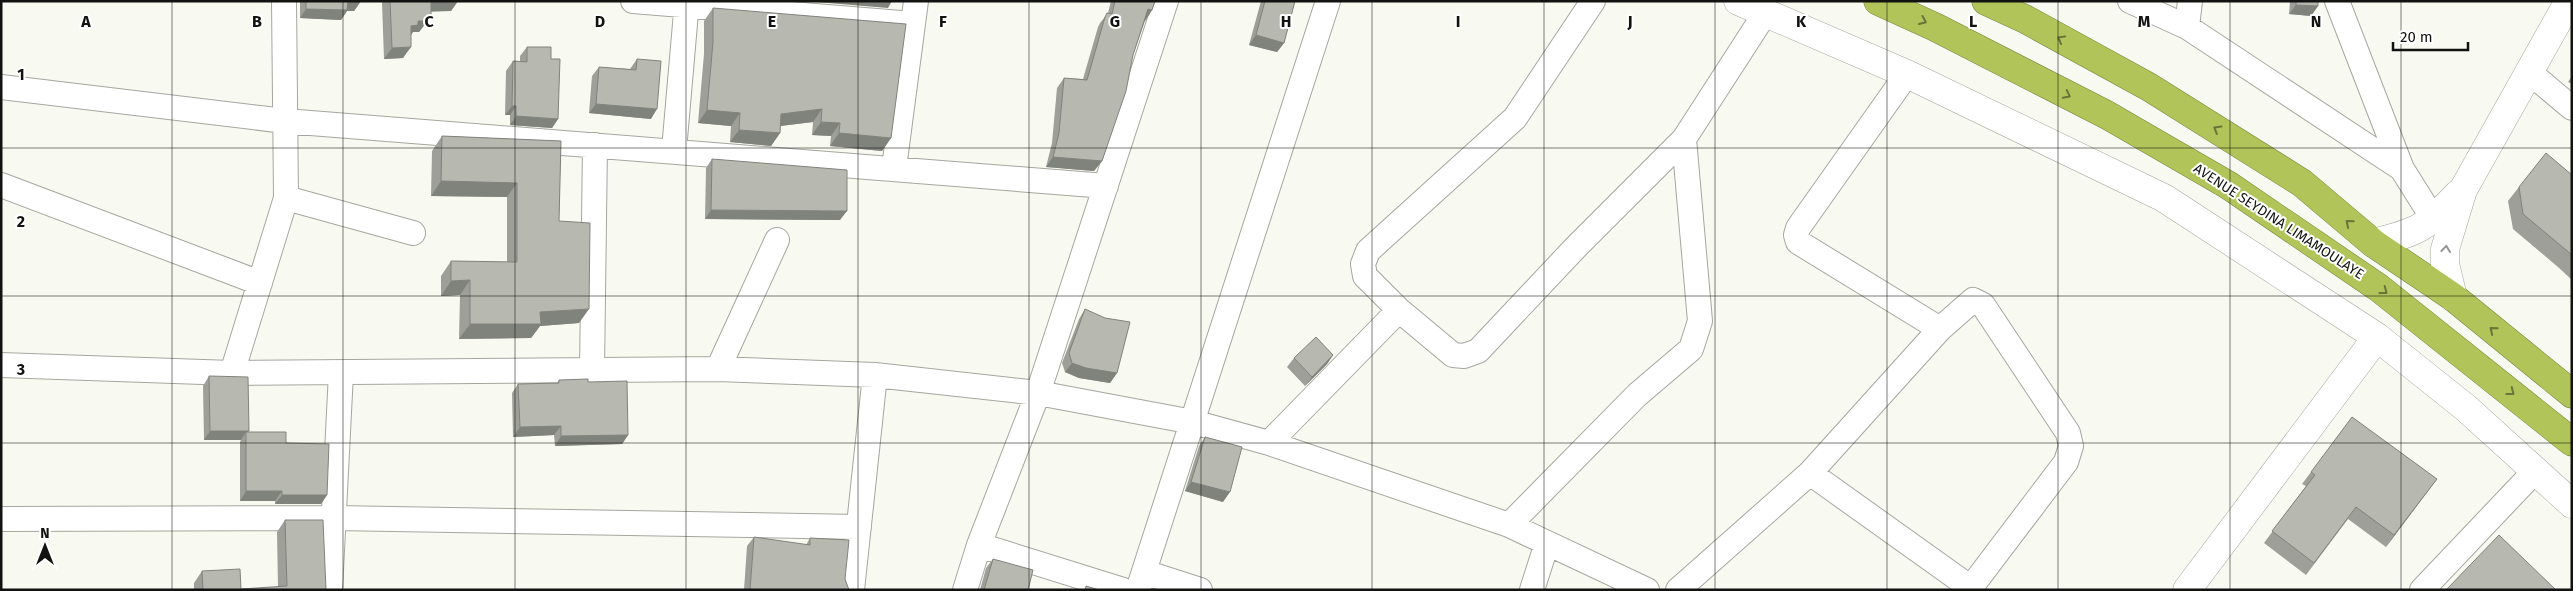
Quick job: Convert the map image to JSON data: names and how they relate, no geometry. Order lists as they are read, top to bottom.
{
  "streets": {
    "highway": ["AVENUE SEYDINA LIMAMOULAYE"]
  },
  "scale_bar": "20 m",
  "north": "top",
  "grid": {
    "columns": [
      "A",
      "B",
      "C",
      "D",
      "E",
      "F",
      "G",
      "H",
      "I",
      "J",
      "K",
      "L",
      "M",
      "N"
    ],
    "rows": ["1", "2", "3"]
  }
}
